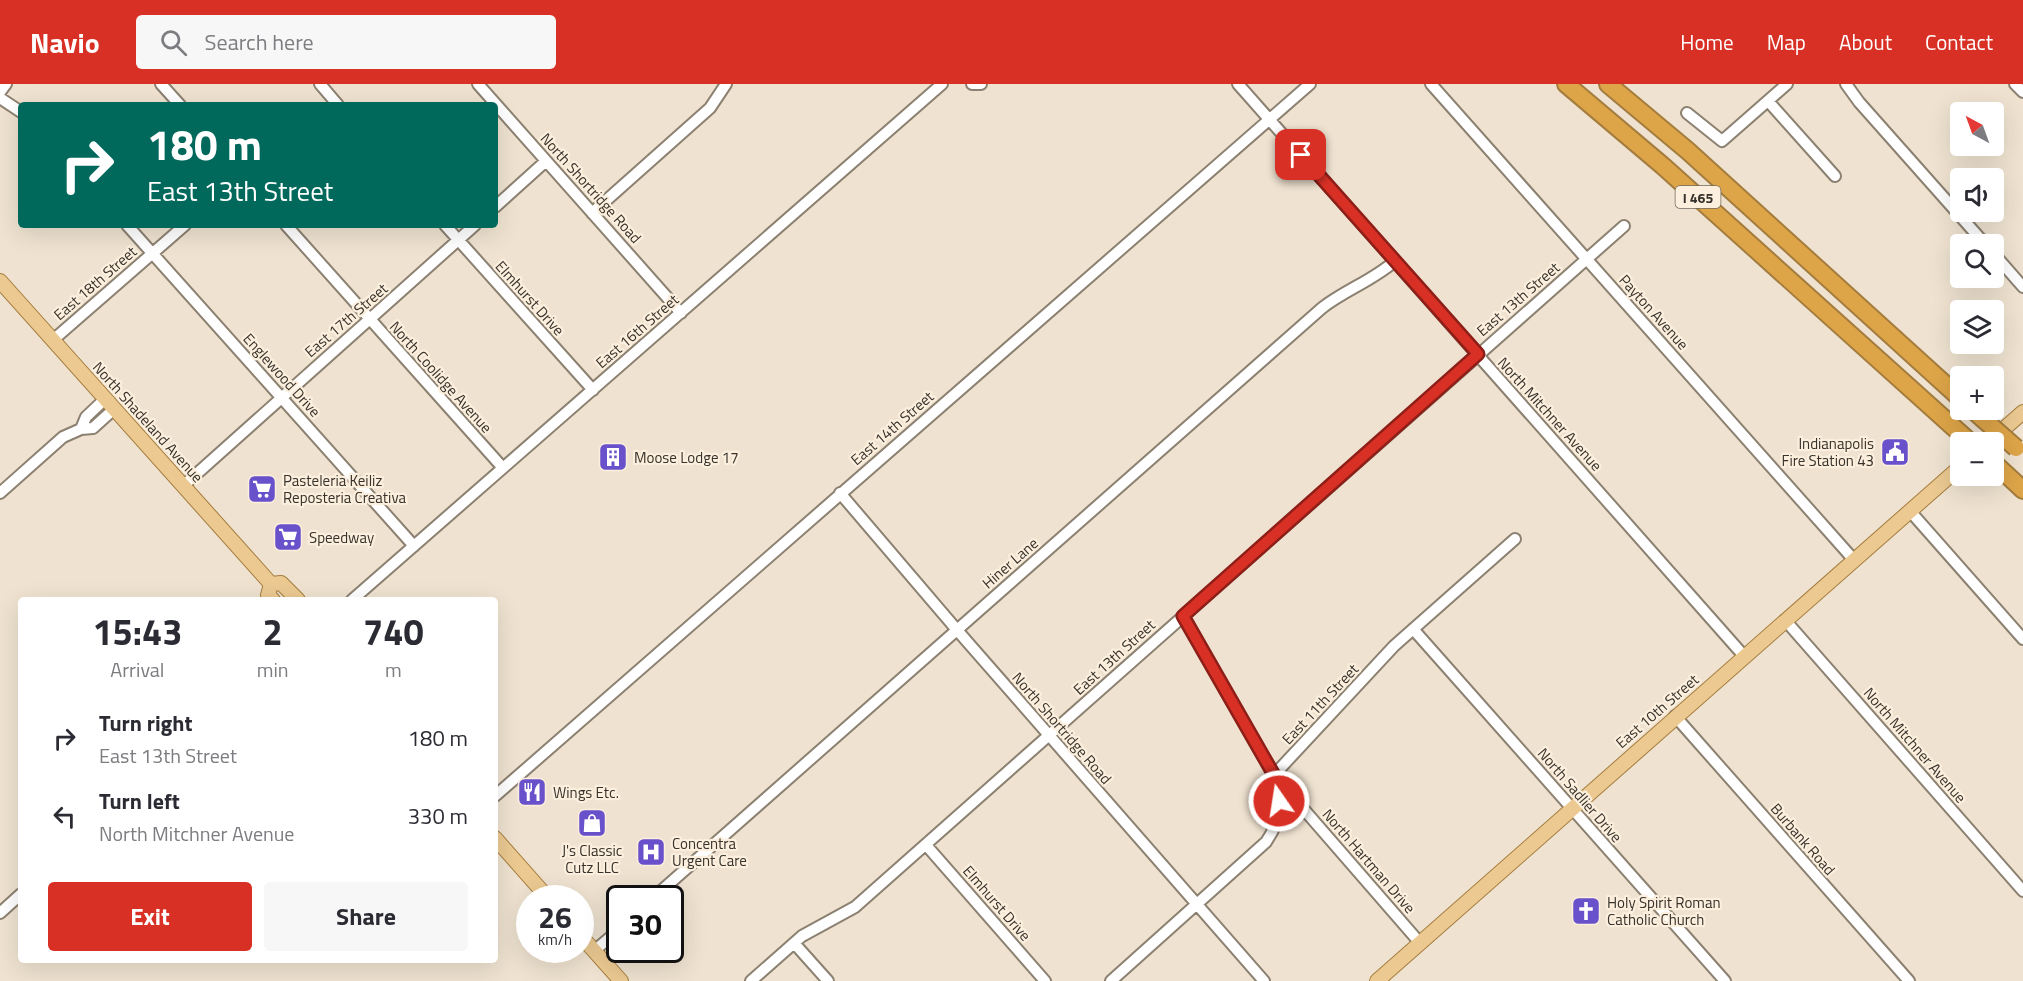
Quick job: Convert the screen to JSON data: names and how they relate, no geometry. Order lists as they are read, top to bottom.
{
  "streets": {
    "highway": ["I 465"],
    "main road": ["North Shadeland Avenue", "East 10th Street"],
    "street": [
      "North Shortridge Road",
      "East 18th Street",
      "Elmhurst Drive",
      "East 13th Street",
      "Payton Avenue",
      "East 17th Street",
      "East 16th Street",
      "Englewood Drive",
      "North Coolidge Avenue",
      "North Mitchner Avenue",
      "East 14th Street",
      "Hiner Lane",
      "East 11th Street",
      "North Sadlier Drive",
      "Burbank Road",
      "North Hartman Drive"
    ]
  },
  "crossings": [
    ["North Shortridge Road", "East 13th Street"],
    ["North Shortridge Road", "East 16th Street"],
    ["North Shortridge Road", "East 14th Street"],
    ["North Shortridge Road", "Hiner Lane"],
    ["East 18th Street", "Englewood Drive"],
    ["East 18th Street", "North Shadeland Avenue"],
    ["Elmhurst Drive", "East 13th Street"],
    ["Elmhurst Drive", "East 17th Street"],
    ["Elmhurst Drive", "East 16th Street"],
    ["East 13th Street", "Payton Avenue"],
    ["East 13th Street", "North Mitchner Avenue"],
    ["East 13th Street", "North Hartman Drive"],
    ["Payton Avenue", "East 10th Street"],
    ["East 17th Street", "Englewood Drive"],
    ["East 17th Street", "North Coolidge Avenue"],
    ["East 17th Street", "North Shadeland Avenue"],
    ["East 16th Street", "Englewood Drive"],
    ["East 16th Street", "North Coolidge Avenue"],
    ["North Mitchner Avenue", "East 14th Street"],
    ["North Mitchner Avenue", "Hiner Lane"],
    ["North Mitchner Avenue", "East 10th Street"],
    ["East 11th Street", "North Sadlier Drive"],
    ["East 11th Street", "North Hartman Drive"],
    ["East 10th Street", "North Sadlier Drive"],
    ["East 10th Street", "Burbank Road"],
    ["East 10th Street", "North Hartman Drive"]
  ],
  "places": {
    "public building": ["Indianapolis Fire Station 43"],
    "building": ["Moose Lodge 17"],
    "supermarket": ["Pasteleria Keiliz Reposteria Creativa", "Speedway"],
    "restaurant": ["Wings Etc."],
    "shop": ["J's Classic Cutz LLC"],
    "hospital": ["Concentra Urgent Care"],
    "church": ["Holy Spirit Roman Catholic Church"]
  },
  "north": "top left",
  "page": {
    "header": "Navio",
    "search": "Search here",
    "nav": [
      "Home",
      "Map",
      "About",
      "Contact"
    ],
    "map_buttons": ["+", "−"],
    "turn": ["180 m", "East 13th Street"],
    "eta": [
      "15:43",
      "Arrival",
      "2",
      "min",
      "740",
      "m"
    ],
    "list": [
      {
        "name": "Turn right",
        "note": "East 13th Street",
        "value": "180 m"
      },
      {
        "name": "Turn left",
        "note": "North Mitchner Avenue",
        "value": "330 m"
      }
    ],
    "buttons": ["Exit", "Share"],
    "speed": "26 km/h",
    "limit": "30"
  }
}
